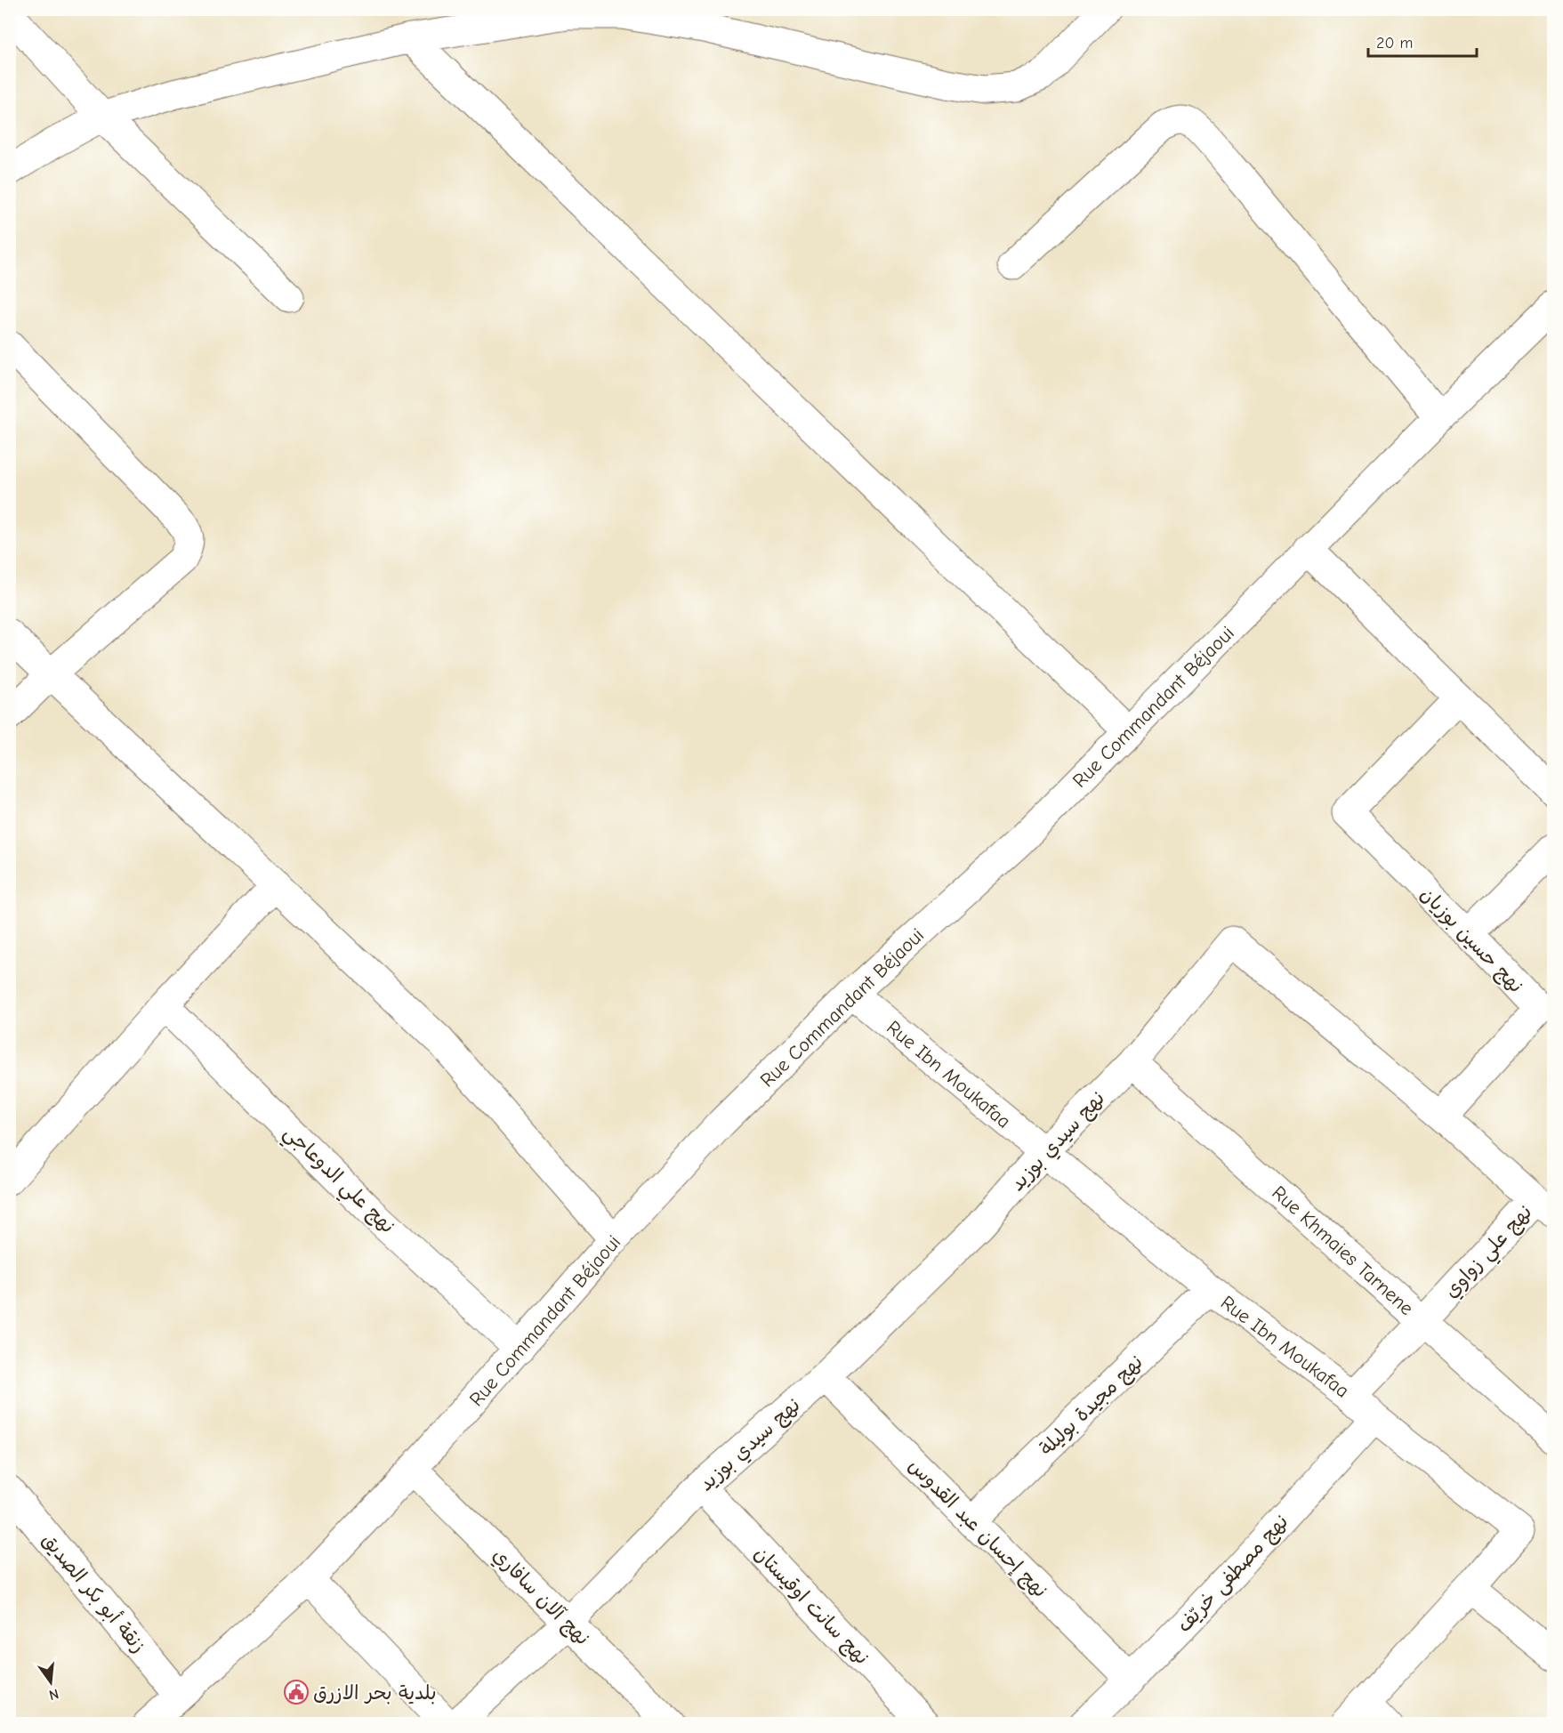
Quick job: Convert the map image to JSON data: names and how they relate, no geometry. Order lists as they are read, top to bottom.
{
  "streets": {
    "street": [
      "Rue Commandant Béjaoui",
      "نهج حسين بوزيان",
      "Rue Ibn Moukafaa",
      "نهج سيدي بوزيد",
      "نهج علي الدوعاجي",
      "Rue Khmaies Tarnene",
      "نهج علي زواوي",
      "نهج مجيدة بوليلة",
      "نهج إحسان عبد القدوس",
      "نهج مصطفى خريّف",
      "زنقة أبو بكر الصديق",
      "نهج آلان سافاري",
      "نهج سانت اوقيستان"
    ]
  },
  "crossings": [
    ["Rue Commandant Béjaoui", "Rue Ibn Moukafaa"],
    ["Rue Commandant Béjaoui", "نهج علي الدوعاجي"],
    ["Rue Commandant Béjaoui", "زنقة أبو بكر الصديق"],
    ["Rue Commandant Béjaoui", "نهج آلان سافاري"],
    ["نهج حسين بوزيان", "نهج سيدي بوزيد"],
    ["Rue Ibn Moukafaa", "نهج سيدي بوزيد"],
    ["Rue Ibn Moukafaa", "نهج علي زواوي"],
    ["Rue Ibn Moukafaa", "نهج مجيدة بوليلة"],
    ["Rue Ibn Moukafaa", "نهج مصطفى خريّف"],
    ["نهج سيدي بوزيد", "Rue Khmaies Tarnene"],
    ["نهج سيدي بوزيد", "نهج علي زواوي"],
    ["نهج سيدي بوزيد", "نهج إحسان عبد القدوس"],
    ["نهج سيدي بوزيد", "نهج آلان سافاري"],
    ["نهج سيدي بوزيد", "نهج سانت اوقيستان"],
    ["Rue Khmaies Tarnene", "نهج علي زواوي"],
    ["نهج مجيدة بوليلة", "نهج إحسان عبد القدوس"],
    ["نهج إحسان عبد القدوس", "نهج مصطفى خريّف"]
  ],
  "places": {
    "public building": ["بلدية بحر الازرق"]
  },
  "scale_bar": "20 m",
  "north": "bottom"
}
